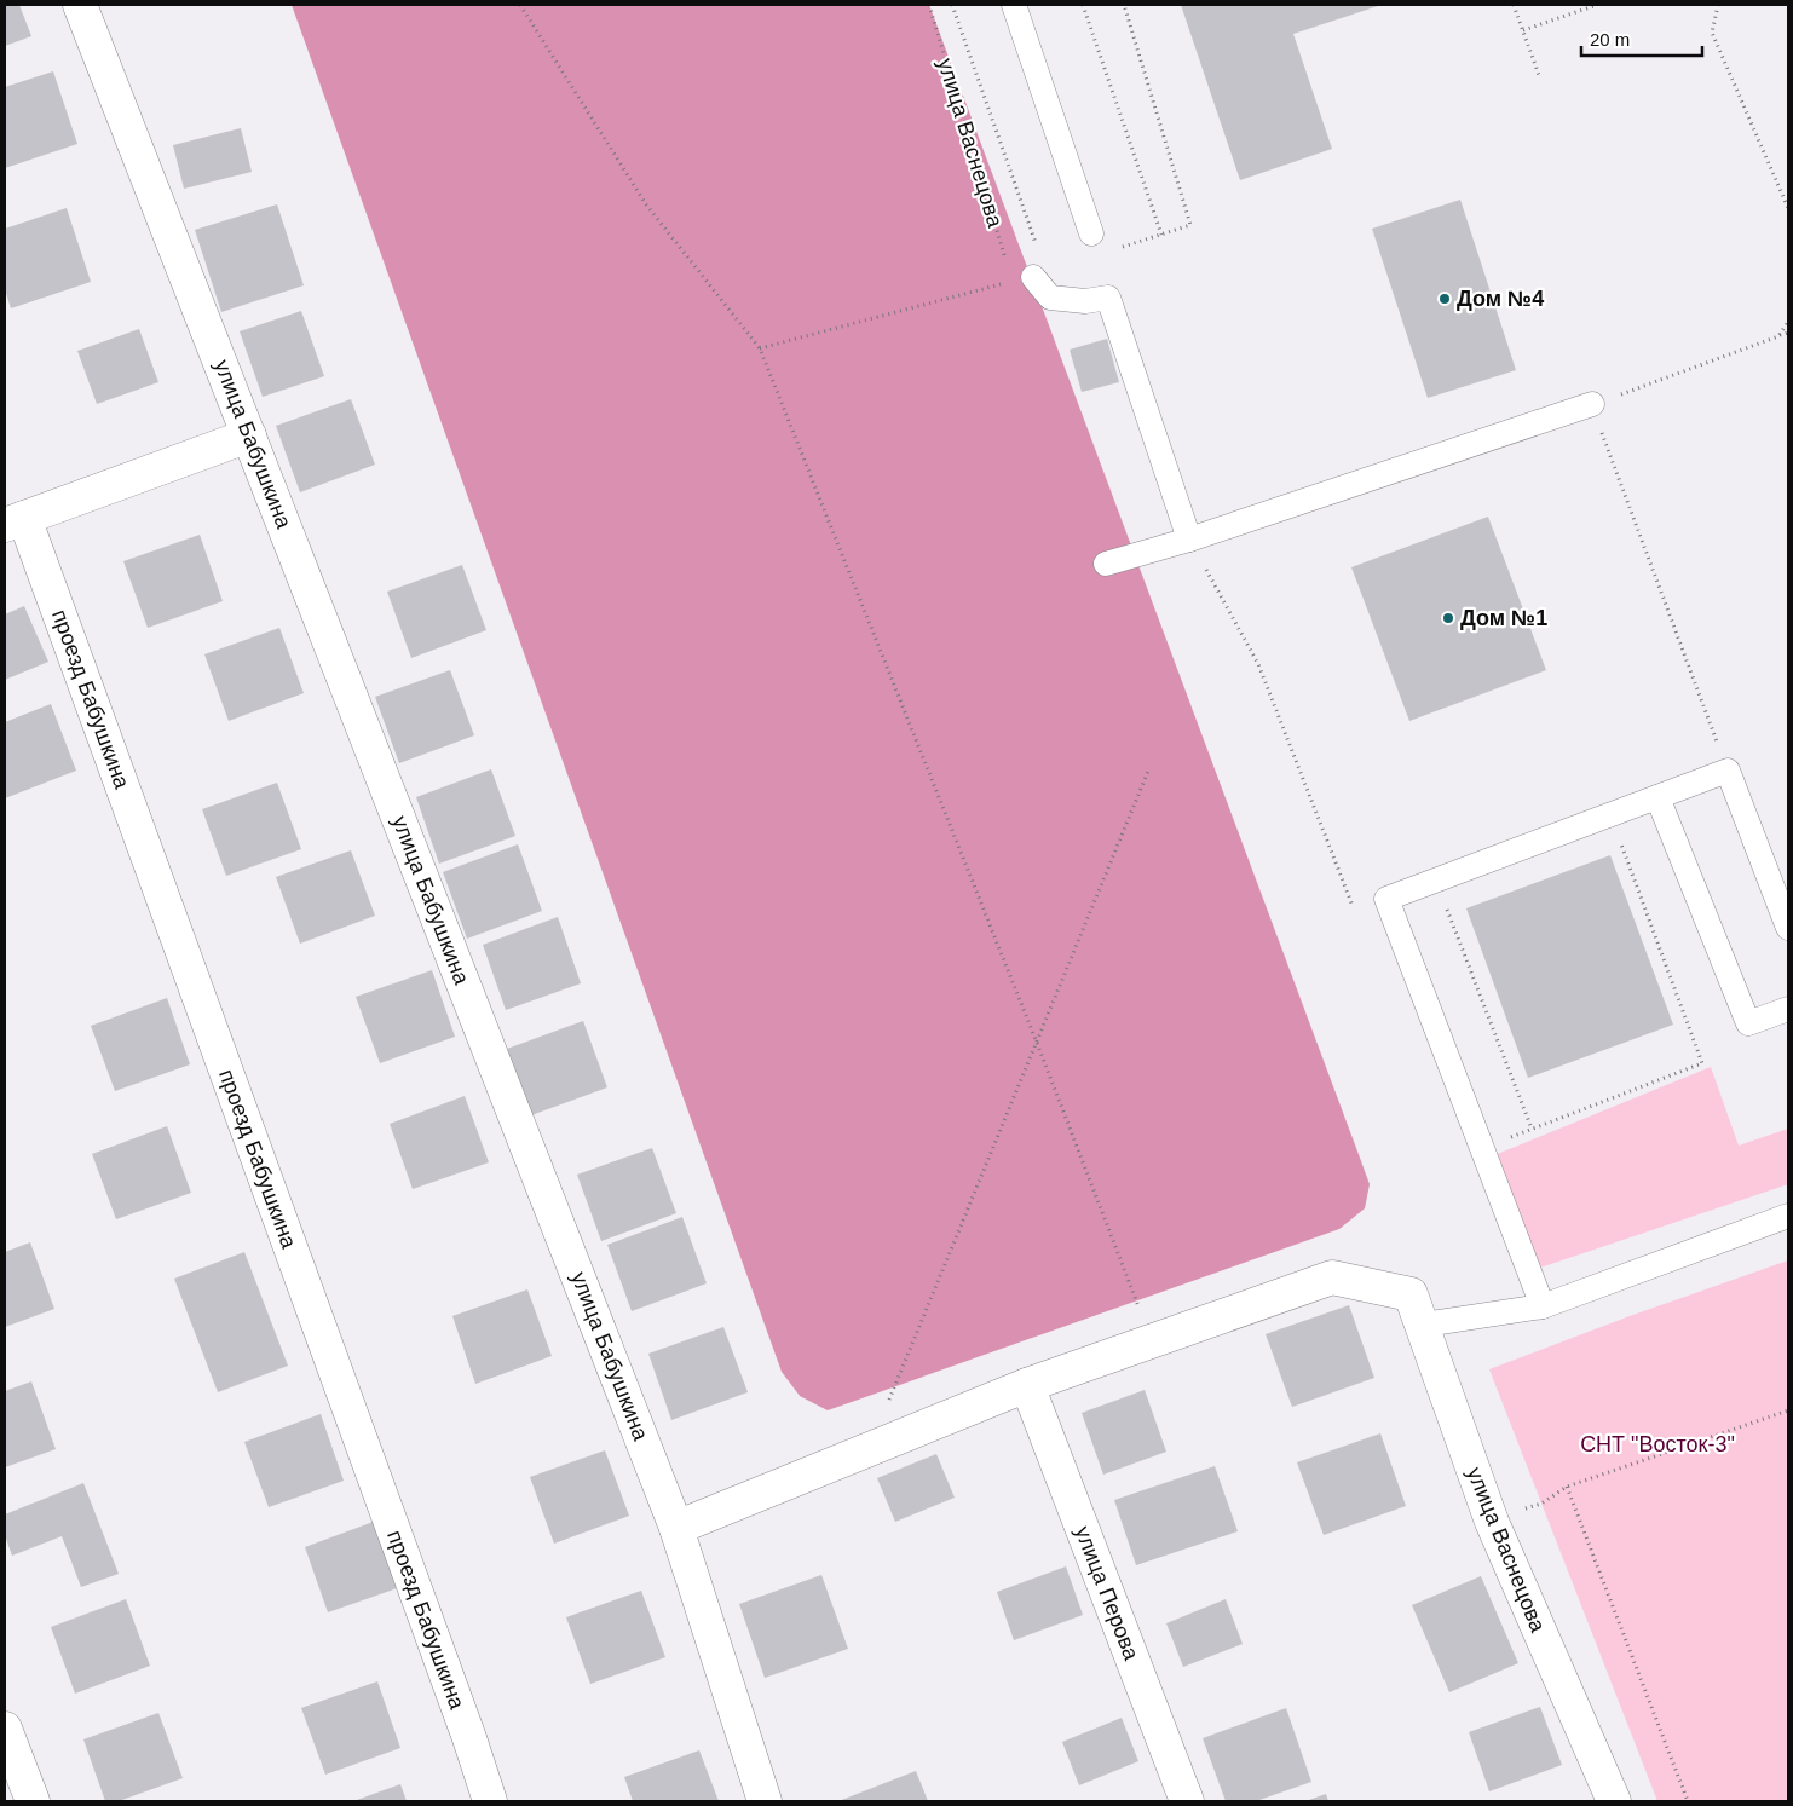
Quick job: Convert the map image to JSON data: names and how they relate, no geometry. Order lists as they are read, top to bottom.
{
  "streets": {
    "street": [
      "улица Васнецова",
      "улица Бабушкина",
      "проезд Бабушкина",
      "улица Перова"
    ]
  },
  "parks": ["СНТ \"Восток-3\""],
  "places": ["Дом №4", "Дом №1"],
  "scale_bar": "20 m"
}
